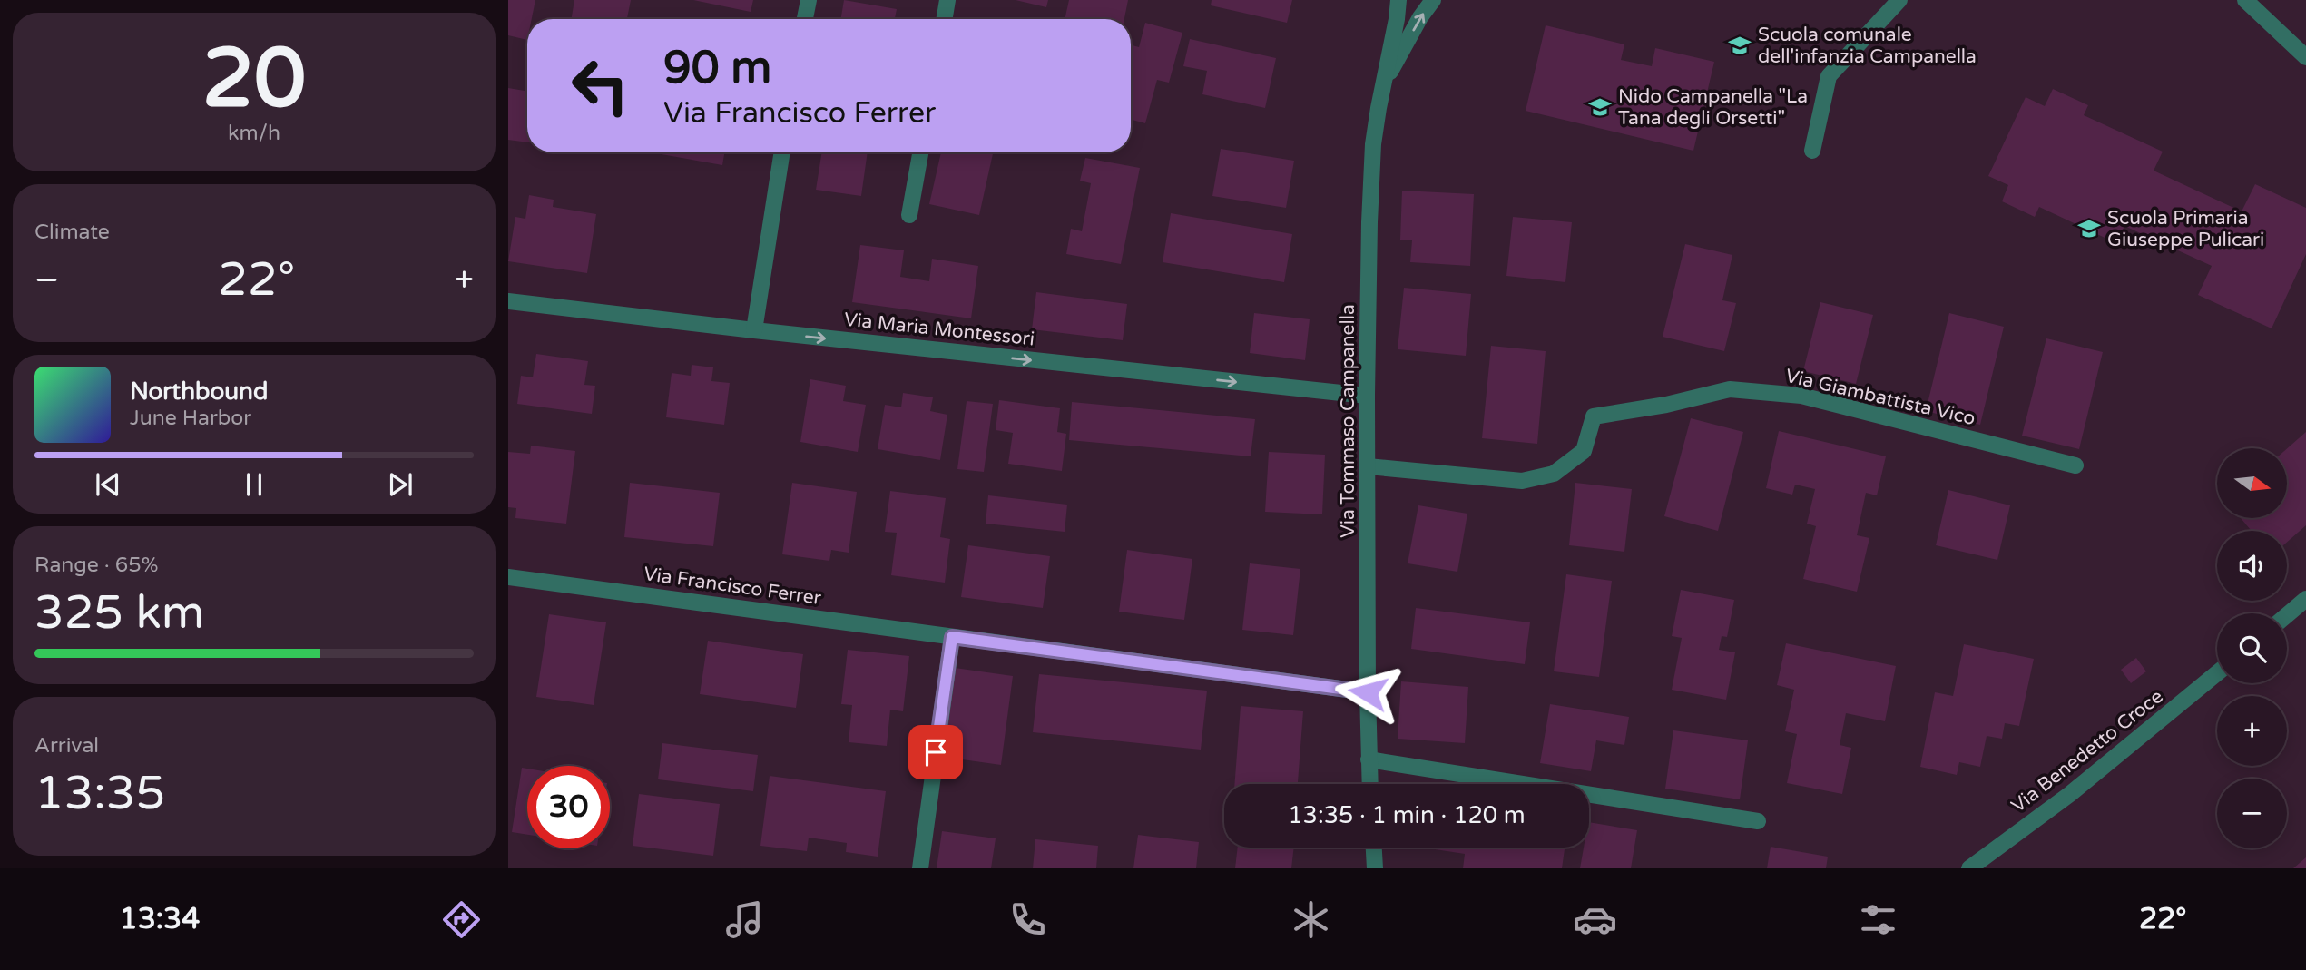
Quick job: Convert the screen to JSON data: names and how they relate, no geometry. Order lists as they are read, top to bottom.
{
  "streets": {
    "street": [
      "Via Maria Montessori",
      "Via Giambattista Vico",
      "Via Tommaso Campanella",
      "Via Francisco Ferrer",
      "Via Benedetto Croce"
    ]
  },
  "crossings": [
    ["Via Maria Montessori", "Via Tommaso Campanella"],
    ["Via Giambattista Vico", "Via Tommaso Campanella"],
    ["Via Tommaso Campanella", "Via Francisco Ferrer"]
  ],
  "one_way": ["Via Maria Montessori"],
  "places": {
    "school or university": ["Scuola comunale dell'infanzia Campanella", "Nido Campanella \"La Tana degli Orsetti\"", "Scuola Primaria Giuseppe Pulicari"]
  },
  "north": "right",
  "page": {
    "tile": [
      ["20", "km/h"],
      "Climate",
      ["Range · 65%", "325 km"],
      ["Arrival", "13:35"]
    ],
    "turn": ["90 m", "Via Francisco Ferrer"],
    "heat": ["−", "22°", "+"],
    "song": ["Northbound", "June Harbor"],
    "map_buttons": ["+", "−"],
    "limit": "30",
    "trip": "13:35 · 1 min · 120 m",
    "tabs": ["13:34", "22°"]
  }
}
